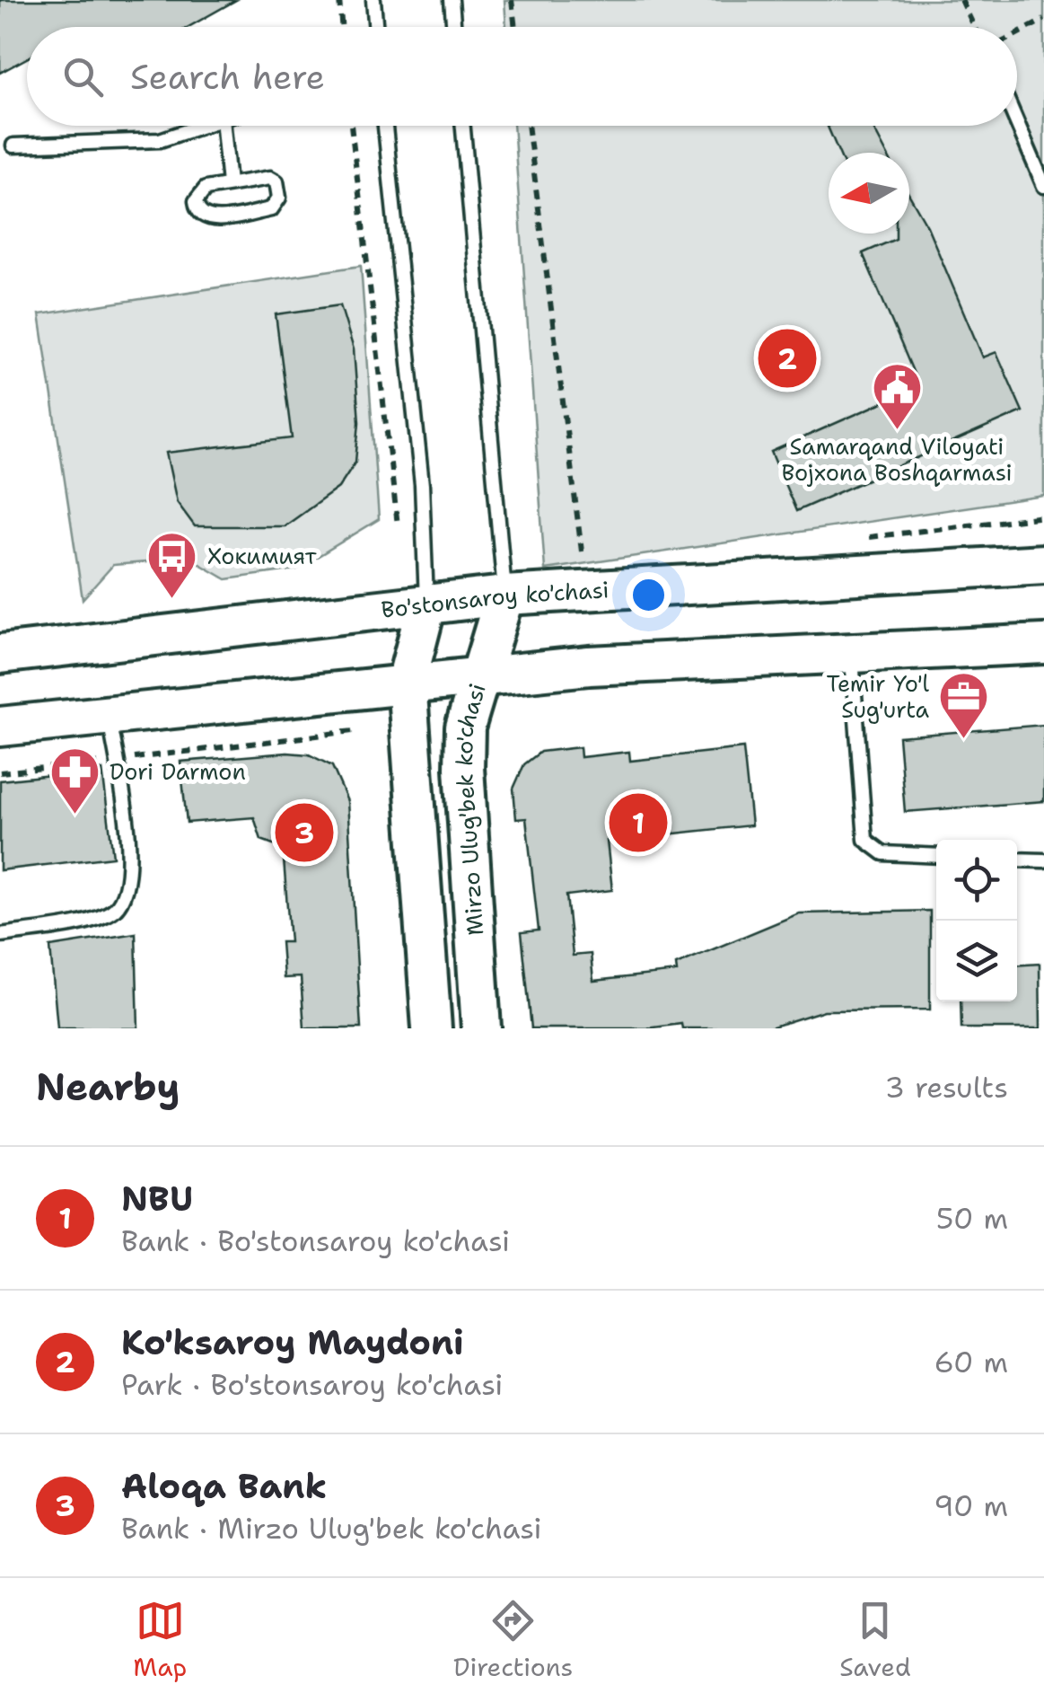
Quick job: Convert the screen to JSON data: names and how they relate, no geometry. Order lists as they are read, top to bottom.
{
  "streets": {
    "main road": ["Bo'stonsaroy ko'chasi", "Mirzo Ulug'bek ko'chasi"]
  },
  "crossings": [
    ["Bo'stonsaroy ko'chasi", "Mirzo Ulug'bek ko'chasi"]
  ],
  "places": {
    "public building": ["Samarqand Viloyati Bojxona Boshqarmasi"],
    "bus stop": ["Хокимият"],
    "office": ["Temir Yo'l Sug'urta"],
    "pharmacy": ["Dori Darmon"]
  },
  "north": "left",
  "page": {
    "search": "Search here",
    "pins": ["2", "1", "3"],
    "heading": ["Nearby", "3 results"],
    "list": [
      {
        "mark": "1",
        "name": "NBU",
        "note": "Bank · Bo'stonsaroy ko'chasi",
        "value": "50 m"
      },
      {
        "mark": "2",
        "name": "Ko'ksaroy Maydoni",
        "note": "Park · Bo'stonsaroy ko'chasi",
        "value": "60 m"
      },
      {
        "mark": "3",
        "name": "Aloqa Bank",
        "note": "Bank · Mirzo Ulug'bek ko'chasi",
        "value": "90 m"
      }
    ],
    "nav": ["Map", "Directions", "Saved"]
  }
}
